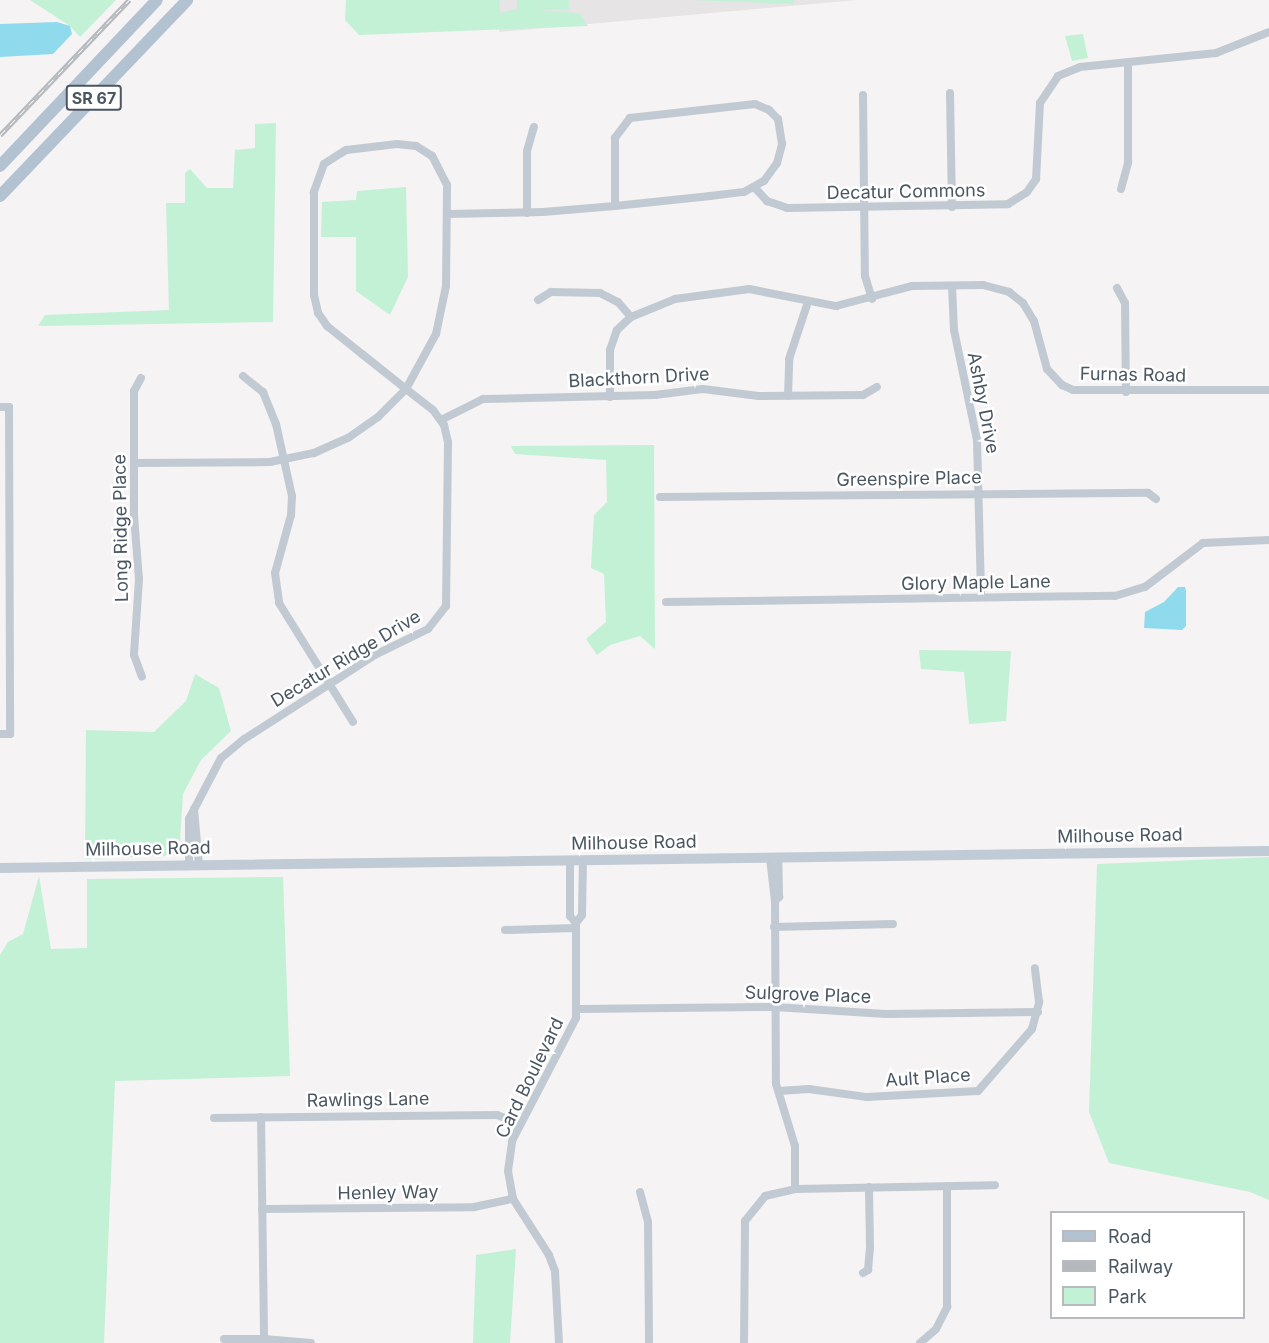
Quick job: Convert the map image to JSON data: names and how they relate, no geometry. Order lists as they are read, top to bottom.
{
  "streets": {
    "main road": ["SR 67"],
    "street": [
      "Decatur Commons",
      "Furnas Road",
      "Blackthorn Drive",
      "Ashby Drive",
      "Greenspire Place",
      "Long Ridge Place",
      "Glory Maple Lane",
      "Decatur Ridge Drive",
      "Milhouse Road",
      "Sulgrove Place",
      "Card Boulevard",
      "Ault Place",
      "Rawlings Lane",
      "Henley Way"
    ]
  },
  "crossings": [
    ["Furnas Road", "Ashby Drive"],
    ["Blackthorn Drive", "Decatur Ridge Drive"],
    ["Ashby Drive", "Greenspire Place"],
    ["Ashby Drive", "Glory Maple Lane"],
    ["Decatur Ridge Drive", "Milhouse Road"],
    ["Milhouse Road", "Card Boulevard"],
    ["Sulgrove Place", "Card Boulevard"],
    ["Sulgrove Place", "Ault Place"],
    ["Card Boulevard", "Rawlings Lane"],
    ["Card Boulevard", "Henley Way"]
  ],
  "legend": ["Road", "Railway", "Park"]
}
